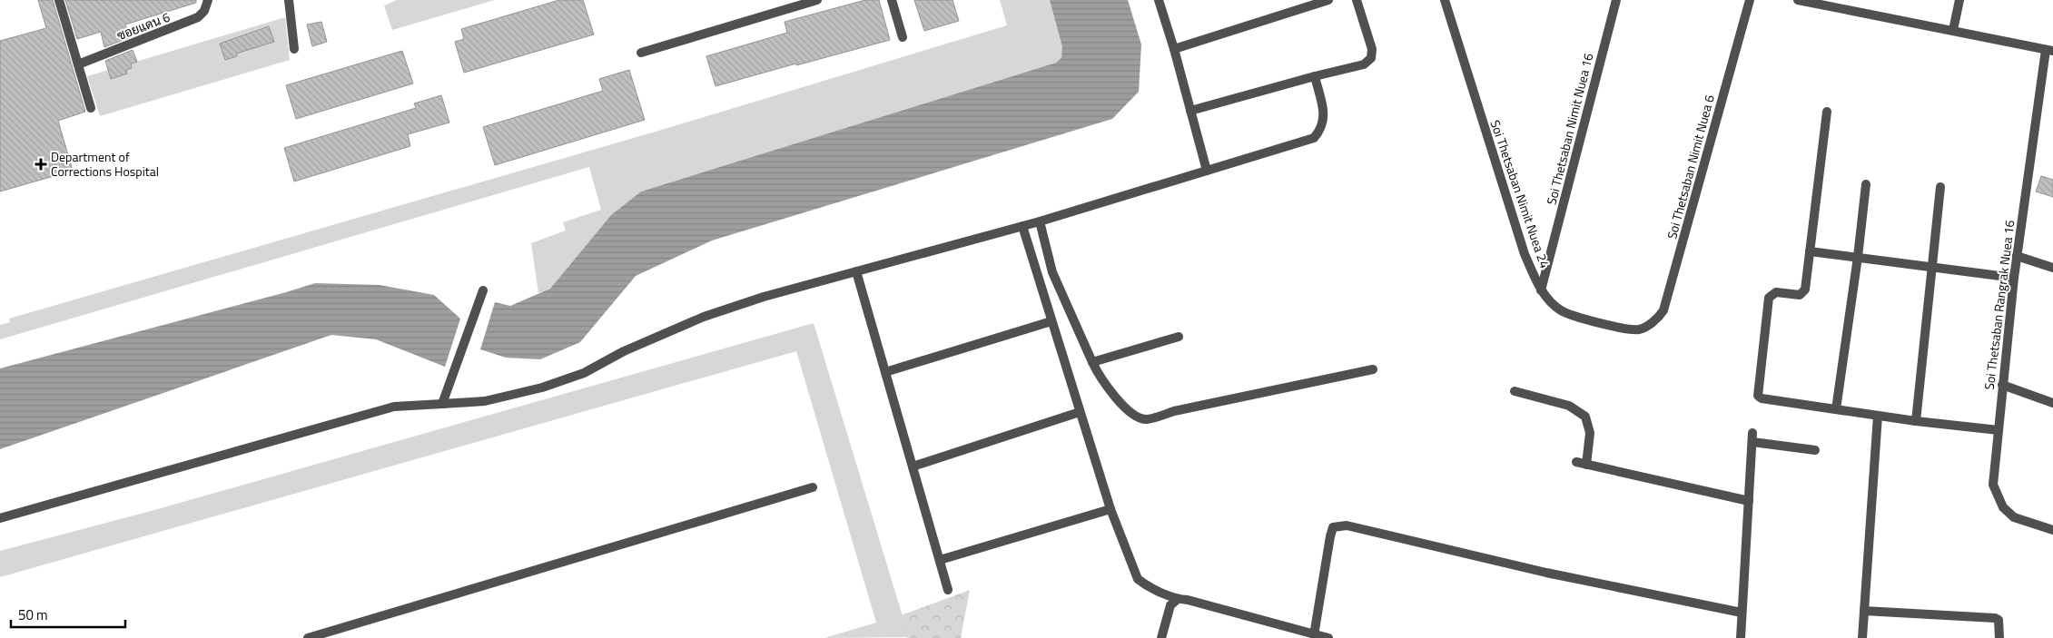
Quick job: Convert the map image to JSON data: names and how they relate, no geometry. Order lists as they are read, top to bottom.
{
  "streets": {
    "street": [
      "ซอยแดน 6",
      "Soi Thetsaban Nimit Nuea 16",
      "Soi Thetsaban Nimit Nuea 6",
      "Soi Thetsaban Nimit Nuea 24",
      "Soi Thetsaban Rangrak Nuea 16"
    ]
  },
  "crossings": [
    ["Soi Thetsaban Nimit Nuea 16", "Soi Thetsaban Nimit Nuea 24"],
    ["Soi Thetsaban Nimit Nuea 6", "Soi Thetsaban Nimit Nuea 24"]
  ],
  "places": {
    "health": ["Department of Corrections Hospital"]
  },
  "scale_bar": "50 m"
}
